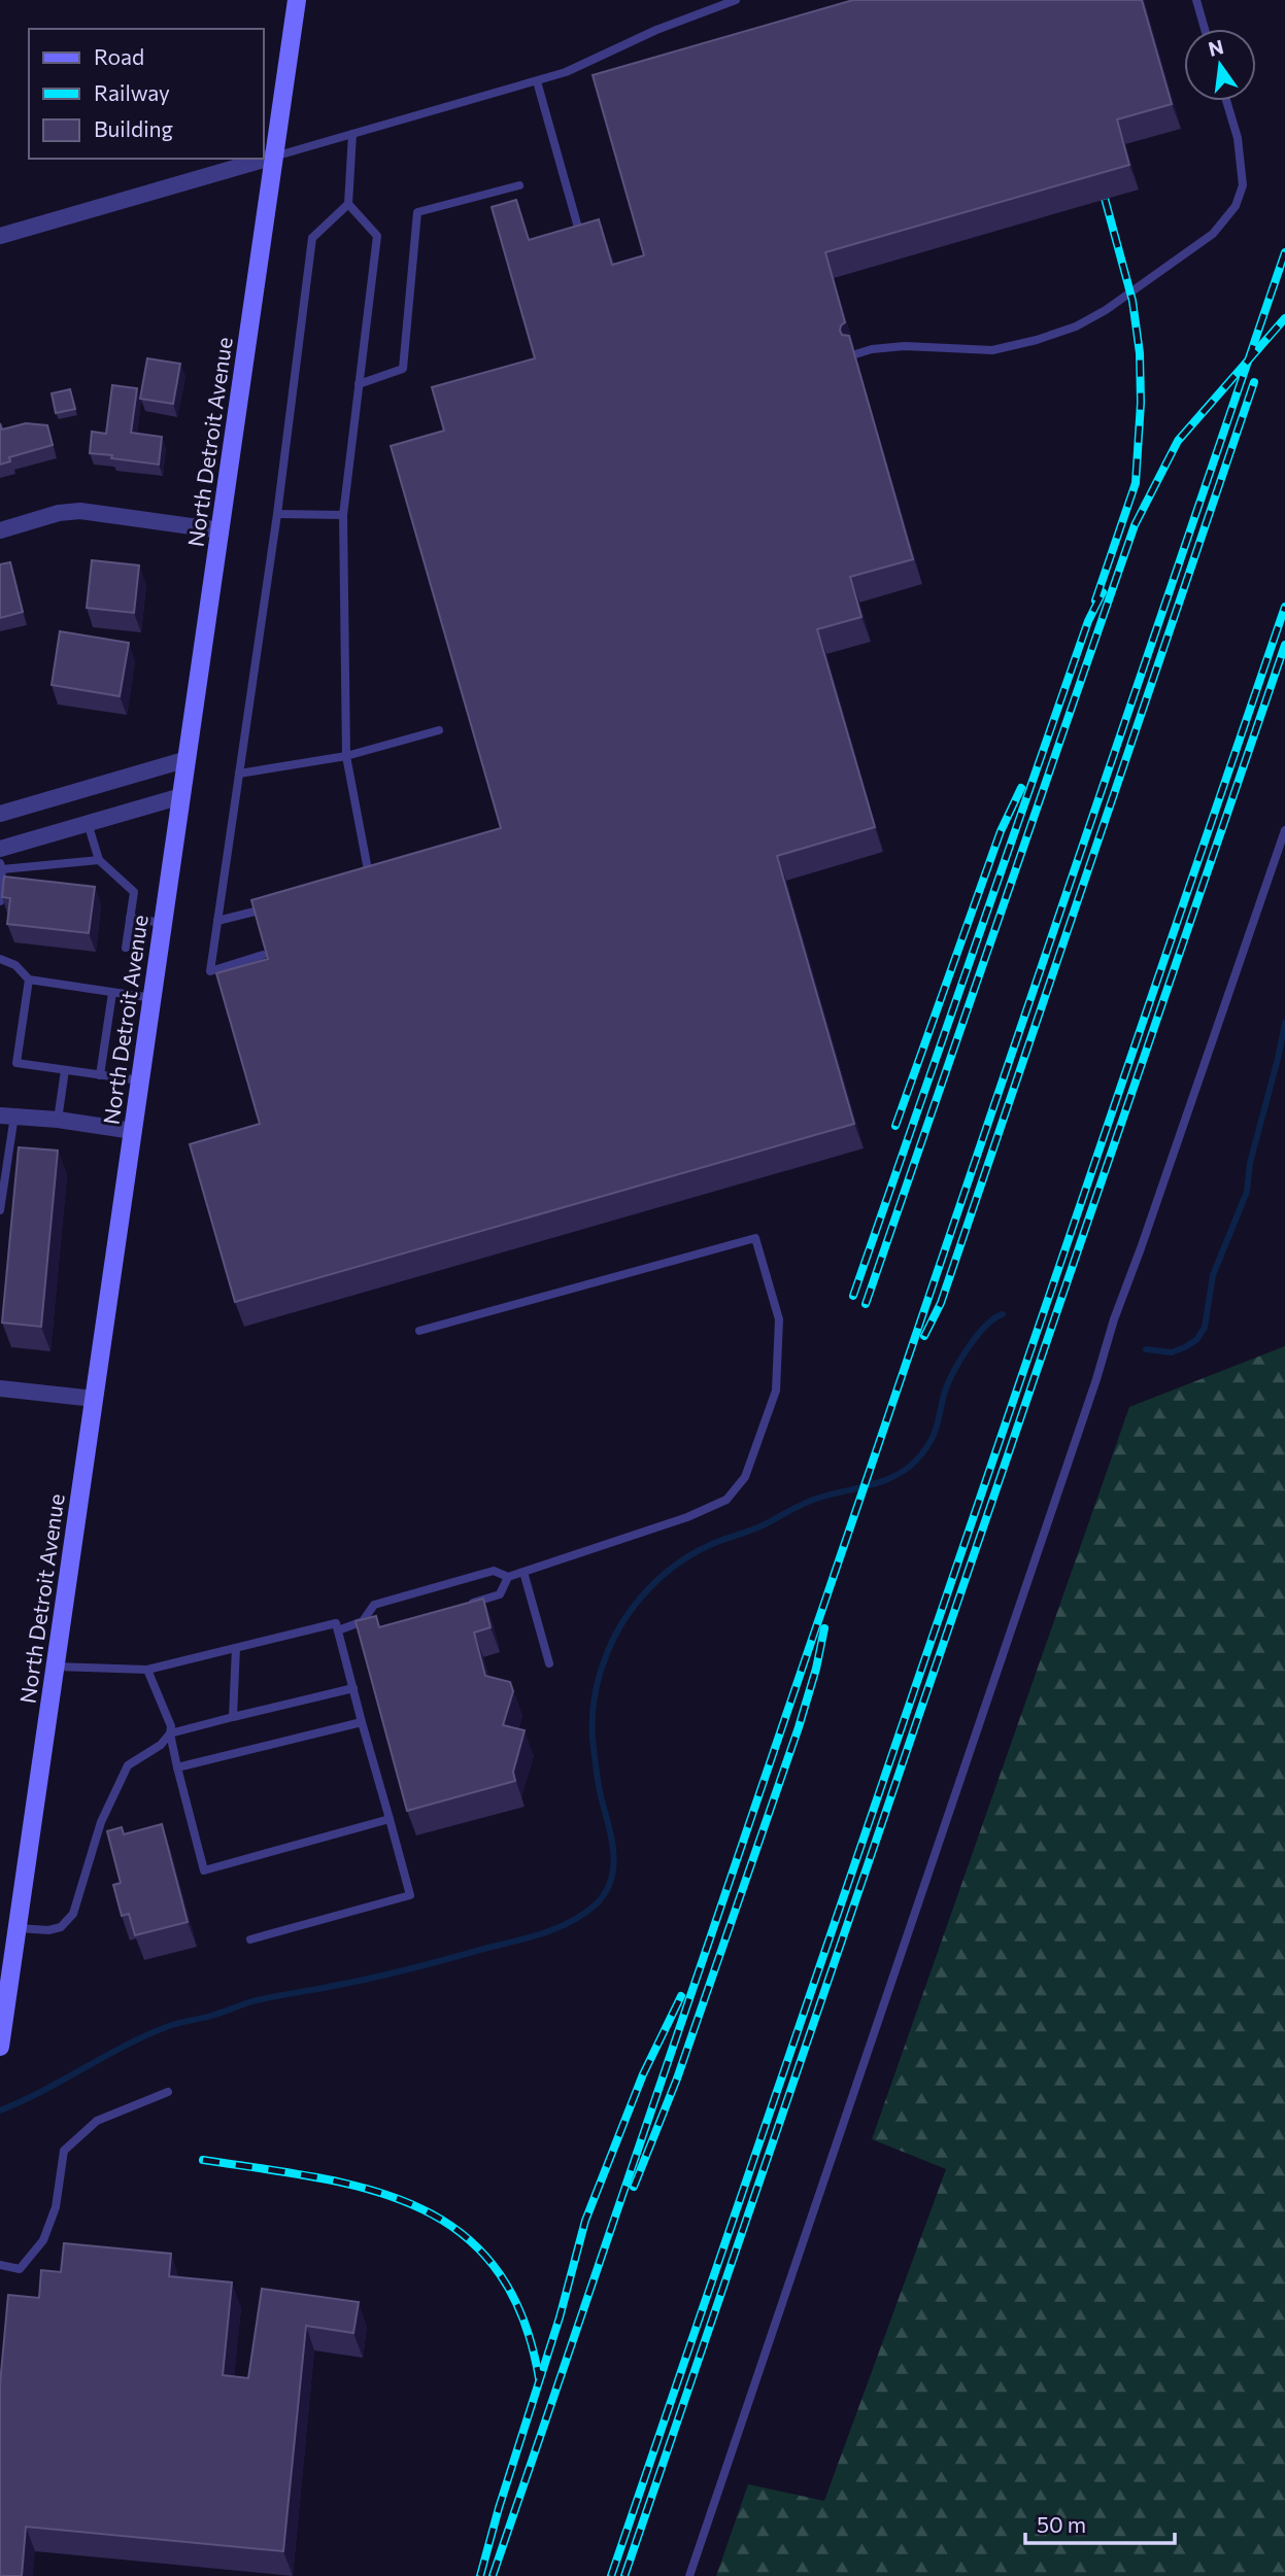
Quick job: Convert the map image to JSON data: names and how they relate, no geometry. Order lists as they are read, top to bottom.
{
  "streets": {
    "main road": ["North Detroit Avenue"]
  },
  "legend": ["Road", "Railway", "Building"],
  "scale_bar": "50 m",
  "north": "top"
}
